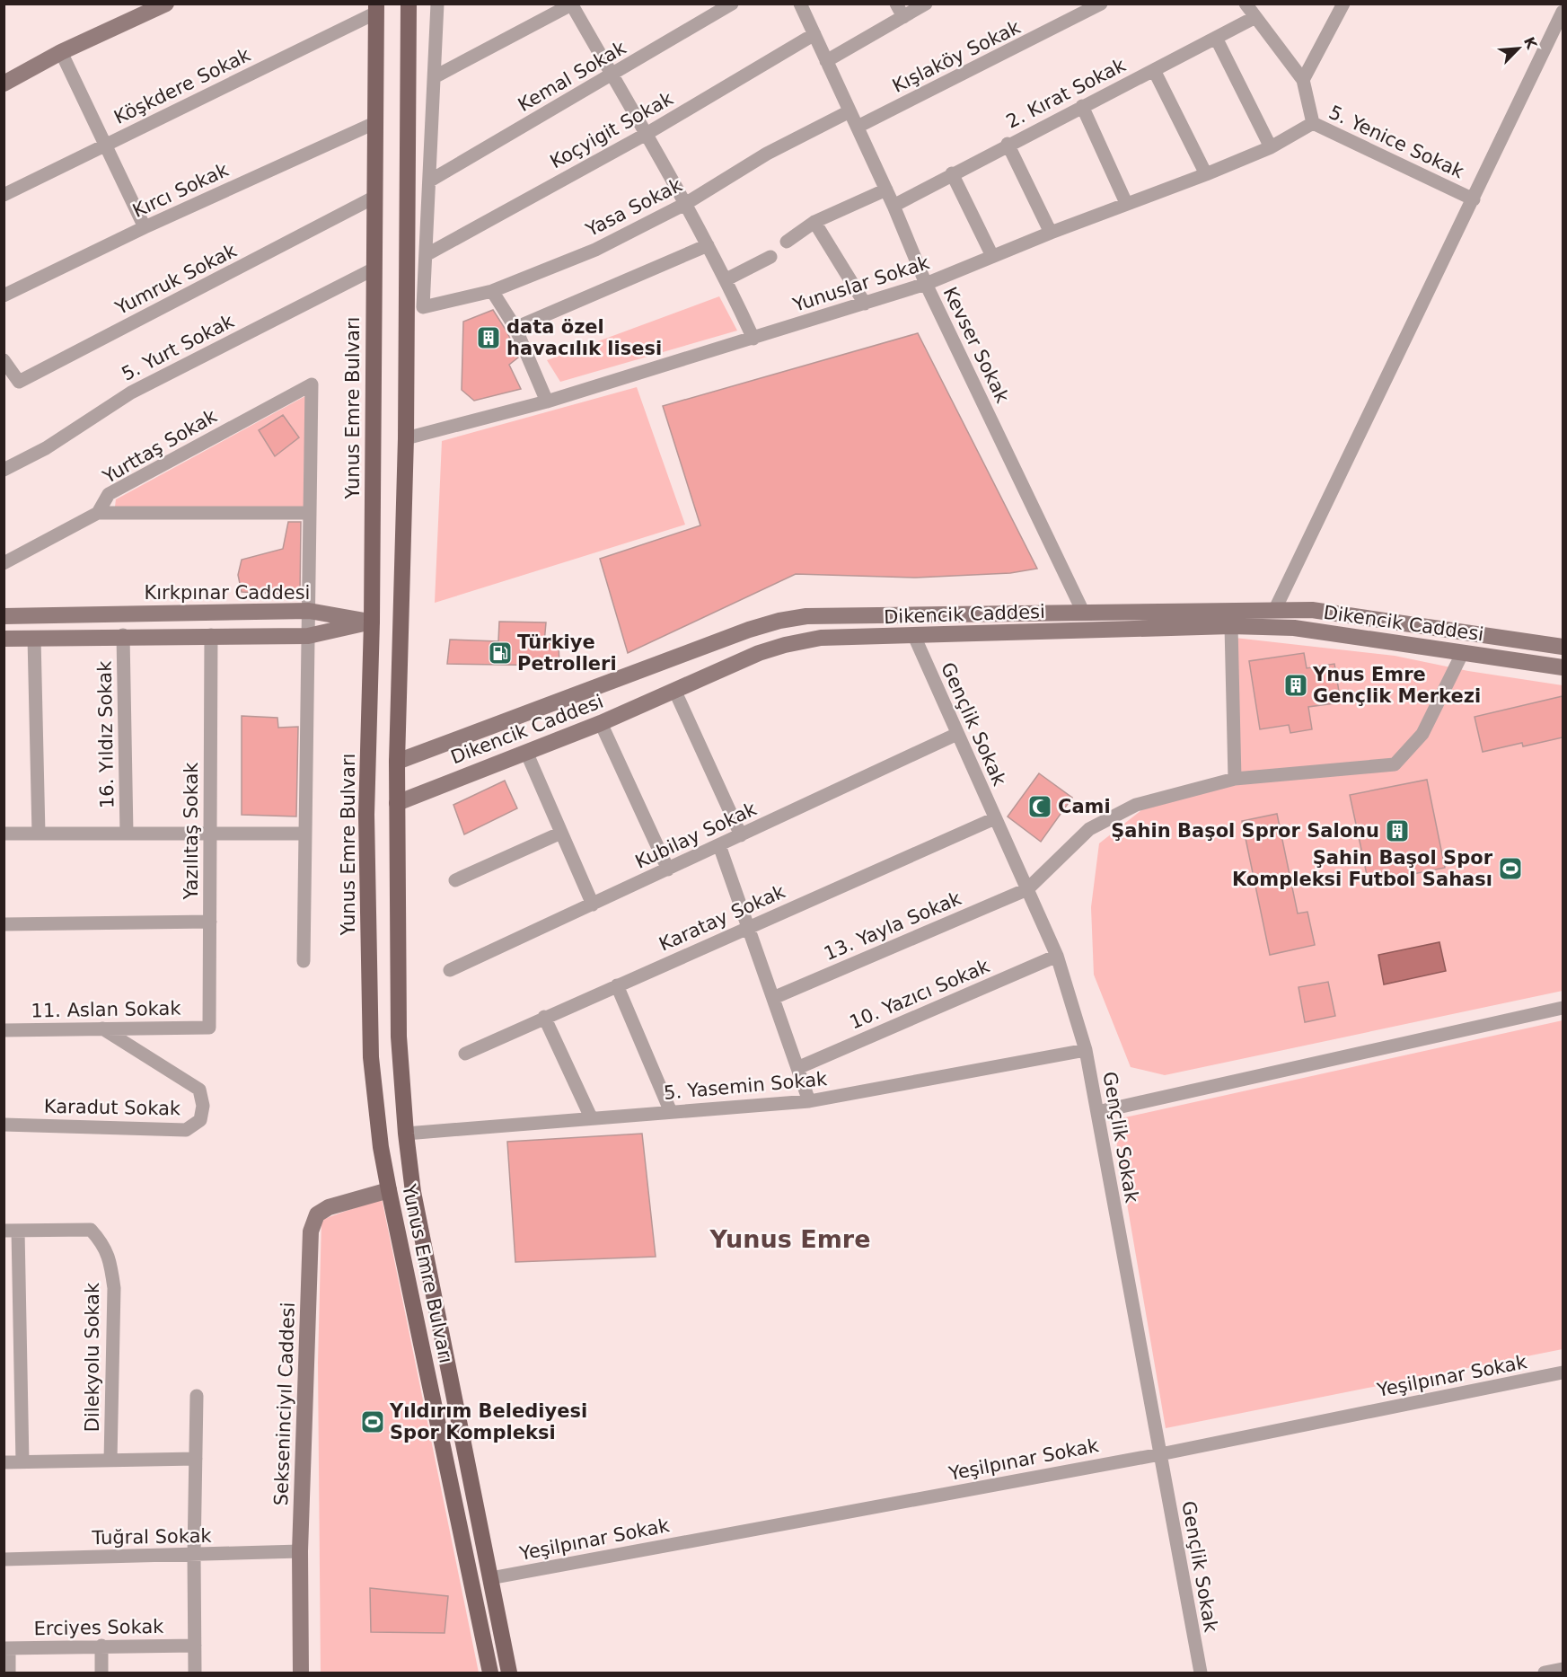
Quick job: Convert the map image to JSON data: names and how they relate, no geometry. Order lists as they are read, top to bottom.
{
  "streets": {
    "main road": [
      "Yunus Emre Bulvarı",
      "Kırkpınar Caddesi",
      "Dikencik Caddesi",
      "Sekseninciyıl Caddesi"
    ],
    "street": [
      "Kışlaköy Sokak",
      "Kemal Sokak",
      "Köşkdere Sokak",
      "2. Kırat Sokak",
      "Koçyigit Sokak",
      "5. Yenice Sokak",
      "Kırcı Sokak",
      "Yasa Sokak",
      "Yumruk Sokak",
      "Yunuslar Sokak",
      "Kevser Sokak",
      "5. Yurt Sokak",
      "Yurttaş Sokak",
      "Gençlik Sokak",
      "16. Yıldız Sokak",
      "Yazılıtaş Sokak",
      "Kubilay Sokak",
      "Karatay Sokak",
      "13. Yayla Sokak",
      "10. Yazıcı Sokak",
      "11. Aslan Sokak",
      "5. Yasemin Sokak",
      "Karadut Sokak",
      "Dilekyolu Sokak",
      "Yeşilpınar Sokak",
      "Tuğral Sokak",
      "Erciyes Sokak"
    ]
  },
  "crossings": [
    ["Kışlaköy Sokak", "Kevser Sokak"],
    ["Köşkdere Sokak", "Yunus Emre Bulvarı"],
    ["2. Kırat Sokak", "5. Yenice Sokak"],
    ["2. Kırat Sokak", "Kevser Sokak"],
    ["Koçyigit Sokak", "Yasa Sokak"],
    ["Koçyigit Sokak", "Kevser Sokak"],
    ["5. Yenice Sokak", "Yunuslar Sokak"],
    ["Kırcı Sokak", "Yunus Emre Bulvarı"],
    ["Yasa Sokak", "Kevser Sokak"],
    ["Yumruk Sokak", "Yunus Emre Bulvarı"],
    ["Yunuslar Sokak", "Kevser Sokak"],
    ["Yunuslar Sokak", "Yunus Emre Bulvarı"],
    ["Kevser Sokak", "Dikencik Caddesi"],
    ["5. Yurt Sokak", "Yunus Emre Bulvarı"],
    ["Yunus Emre Bulvarı", "Kırkpınar Caddesi"],
    ["Yunus Emre Bulvarı", "Dikencik Caddesi"],
    ["Yunus Emre Bulvarı", "5. Yasemin Sokak"],
    ["Yunus Emre Bulvarı", "Yeşilpınar Sokak"],
    ["Yunus Emre Bulvarı", "Sekseninciyıl Caddesi"],
    ["Dikencik Caddesi", "Gençlik Sokak"],
    ["Gençlik Sokak", "Kubilay Sokak"],
    ["Gençlik Sokak", "Karatay Sokak"],
    ["Gençlik Sokak", "13. Yayla Sokak"],
    ["Gençlik Sokak", "10. Yazıcı Sokak"],
    ["Gençlik Sokak", "5. Yasemin Sokak"],
    ["Gençlik Sokak", "Yeşilpınar Sokak"],
    ["Yazılıtaş Sokak", "11. Aslan Sokak"],
    ["11. Aslan Sokak", "Karadut Sokak"],
    ["Sekseninciyıl Caddesi", "Tuğral Sokak"]
  ],
  "districts": ["Yunus Emre"],
  "places": {
    "building": ["data özel havacılık lisesi", "Ynus Emre Gençlik Merkezi", "Şahin Başol Spror Salonu"],
    "fuel station": ["Türkiye Petrolleri"],
    "mosque": ["Cami"],
    "sports": ["Şahin Başol Spor Kompleksi Futbol Sahası", "Yıldırım Belediyesi Spor Kompleksi"]
  },
  "north": "top right"
}
